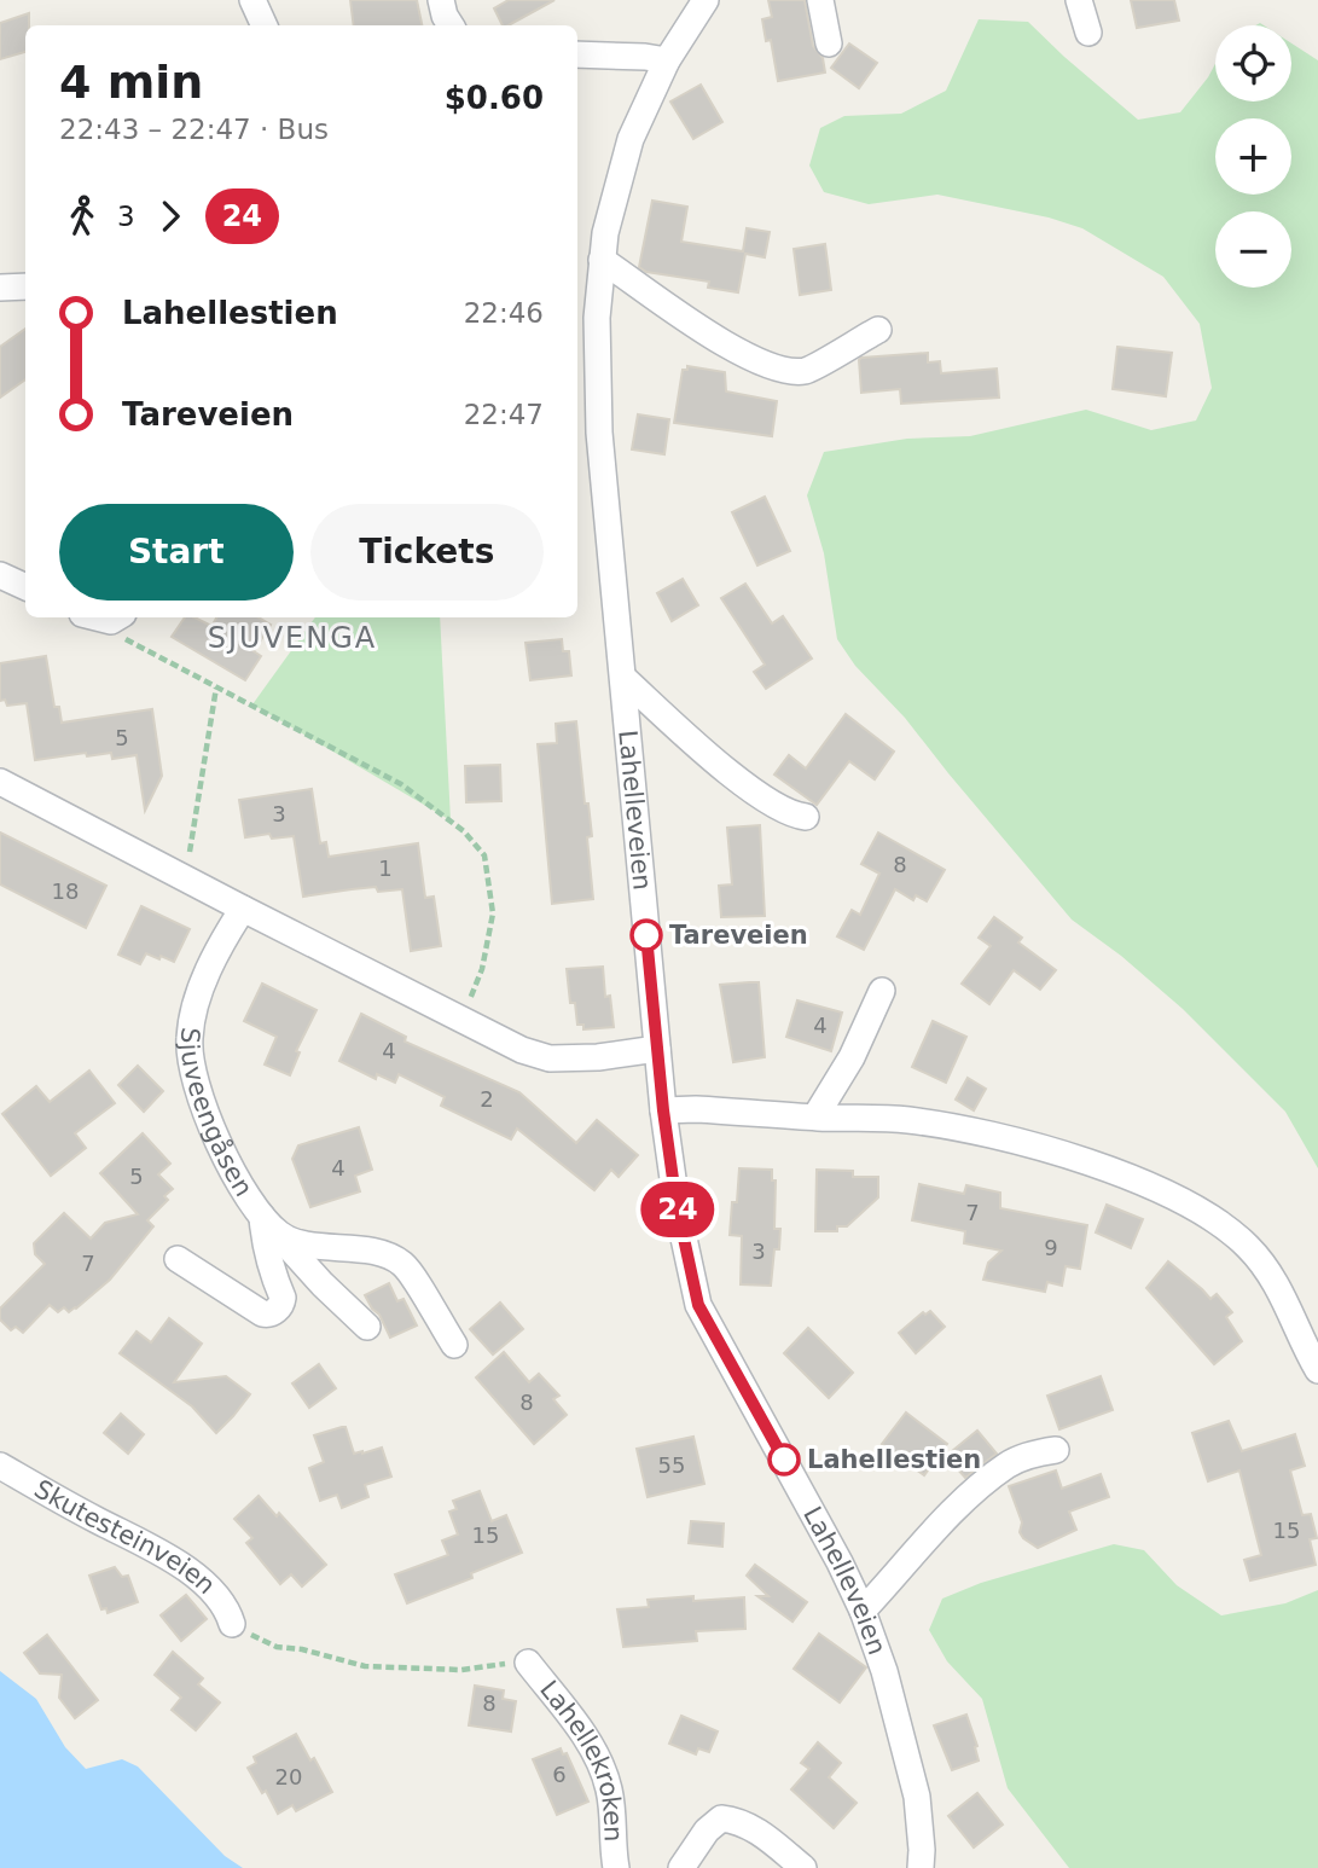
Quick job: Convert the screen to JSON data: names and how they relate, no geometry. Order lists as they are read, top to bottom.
{
  "streets": {
    "street": [
      "Lahelleveien",
      "Sjuveengåsen",
      "Skutesteinveien",
      "Lahellekroken"
    ]
  },
  "districts": ["SJUVENGA"],
  "places": ["Tareveien", "Lahellestien"],
  "lines": ["bus line 24"],
  "house_numbers": [
    "5",
    "3",
    "8",
    "1",
    "18",
    "4",
    "4",
    "2",
    "4",
    "5",
    "7",
    "9",
    "3",
    "7",
    "8",
    "55",
    "15",
    "15",
    "8",
    "6",
    "20"
  ],
  "page": {
    "on_map": "24",
    "map_buttons": ["+", "−"],
    "heading": ["4 min", "22:43 – 22:47 · Bus", "$0.60"],
    "legs": ["3", "24"],
    "list": [
      {
        "name": "Lahellestien",
        "value": "22:46"
      },
      {
        "name": "Tareveien",
        "value": "22:47"
      }
    ],
    "buttons": ["Start", "Tickets"]
  }
}
